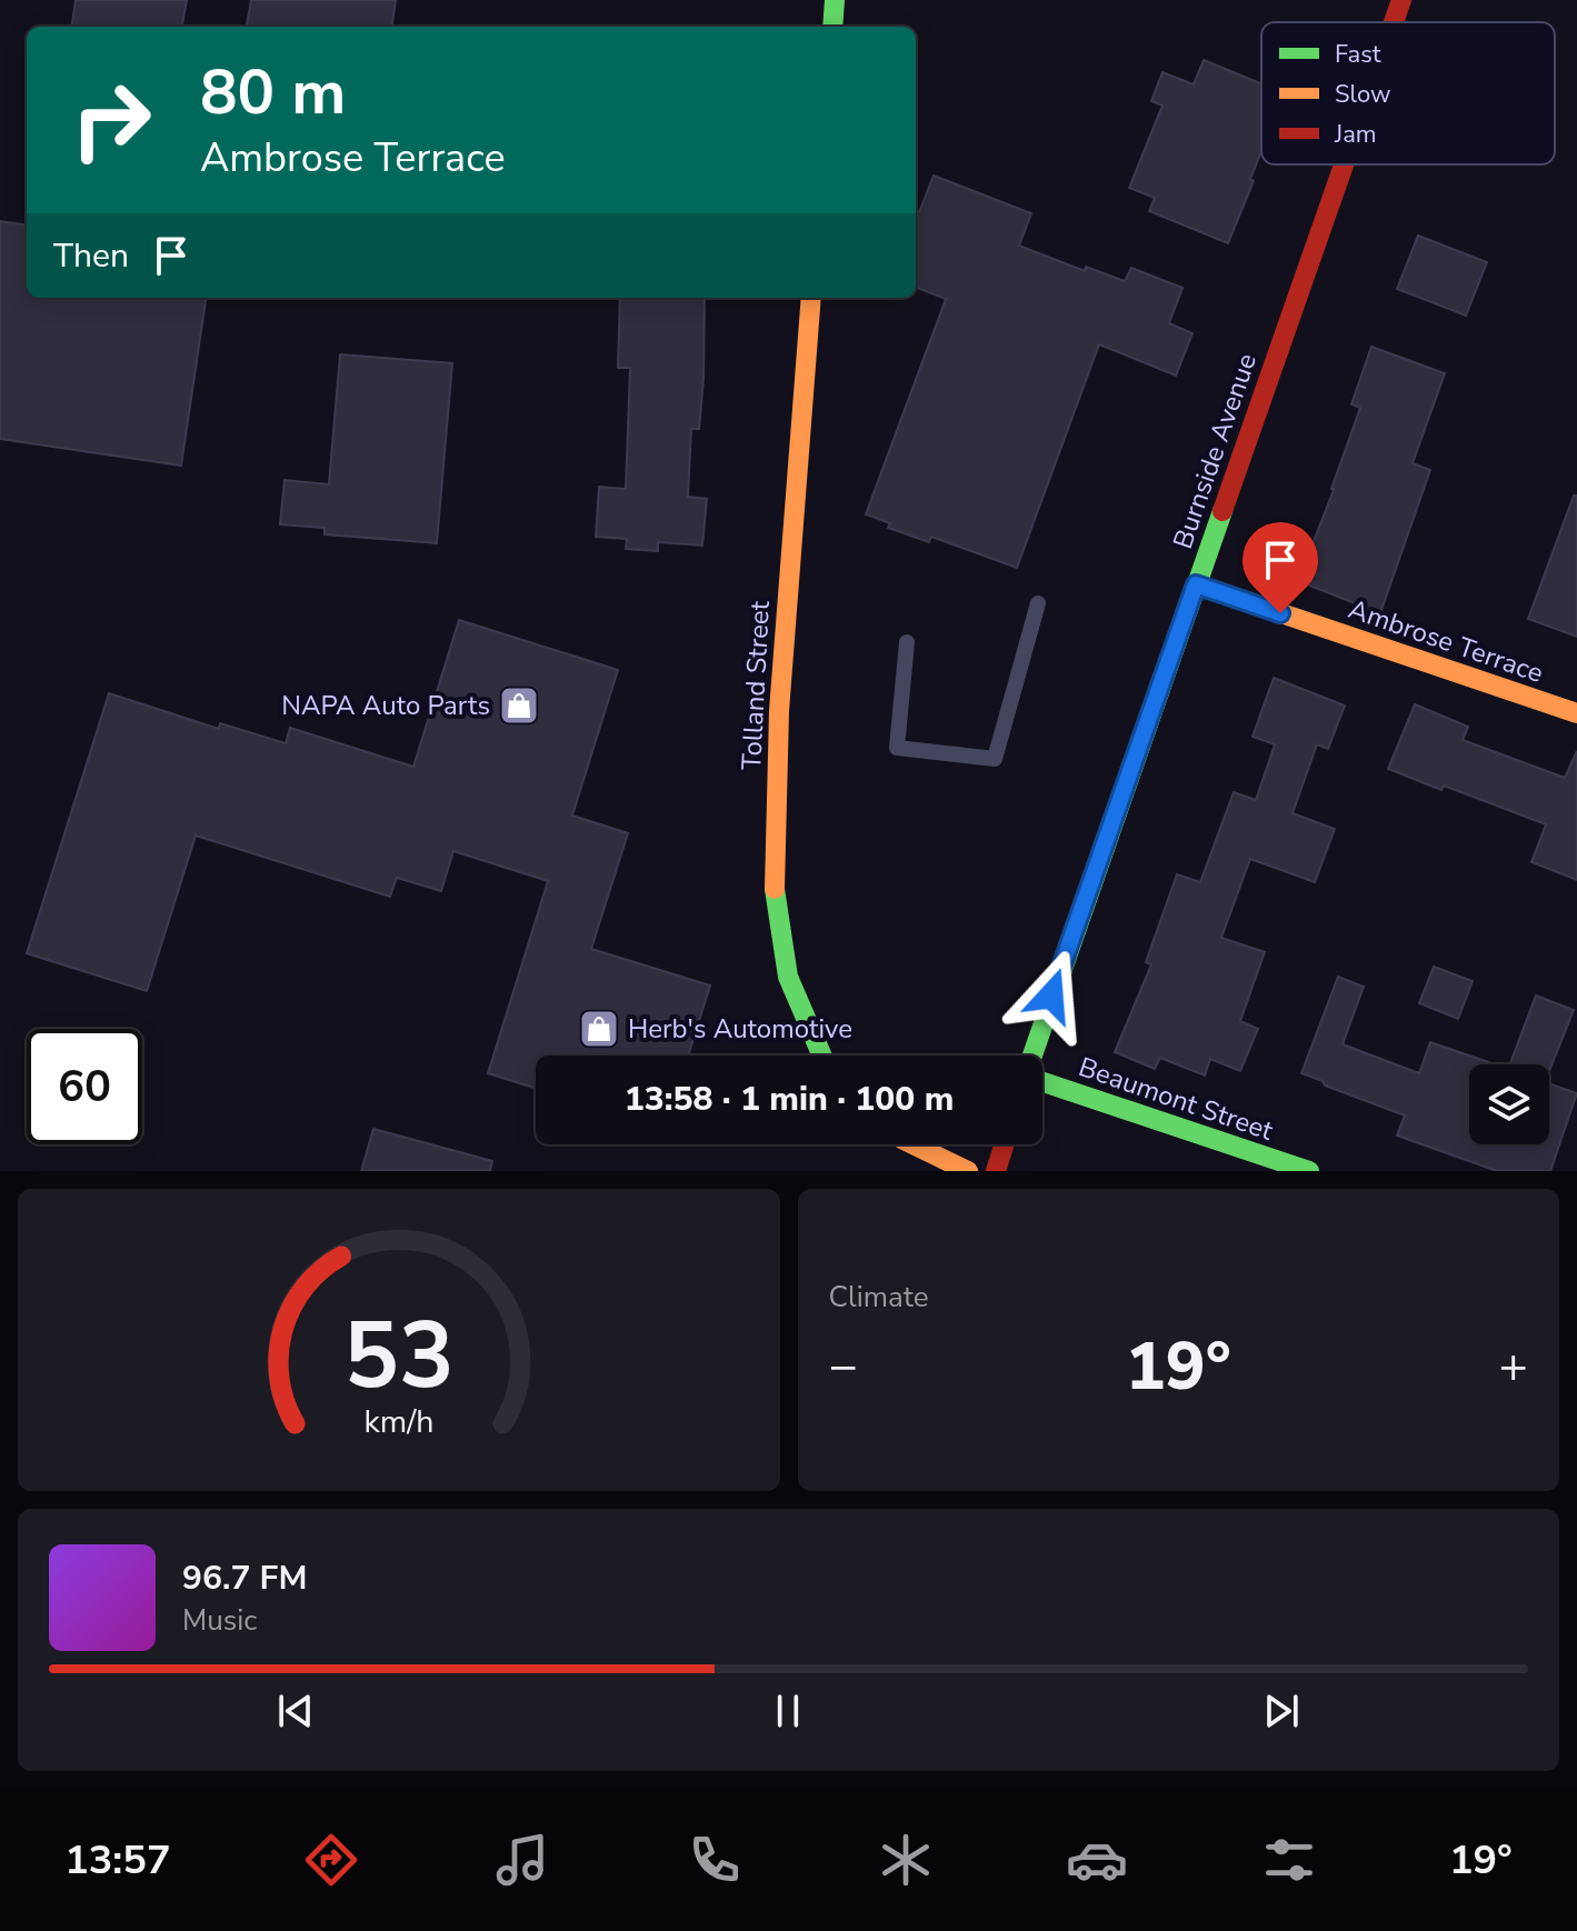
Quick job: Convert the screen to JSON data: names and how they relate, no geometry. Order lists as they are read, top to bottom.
{
  "streets": {
    "main road": [
      "Burnside Avenue",
      "Ambrose Terrace",
      "Tolland Street",
      "Beaumont Street"
    ]
  },
  "crossings": [
    ["Burnside Avenue", "Ambrose Terrace"]
  ],
  "places": {
    "shop": ["NAPA Auto Parts", "Herb's Automotive"]
  },
  "legend": ["Fast", "Slow", "Jam"],
  "page": {
    "turn": ["80 m", "Ambrose Terrace"],
    "then": "Then",
    "limit": "60",
    "trip": "13:58 · 1 min · 100 m",
    "tile": "Climate",
    "heat": ["−", "19°", "+"],
    "song": ["96.7 FM", "Music"],
    "tabs": ["13:57", "19°"],
    "gauge": ["53", "km/h"]
  }
}
